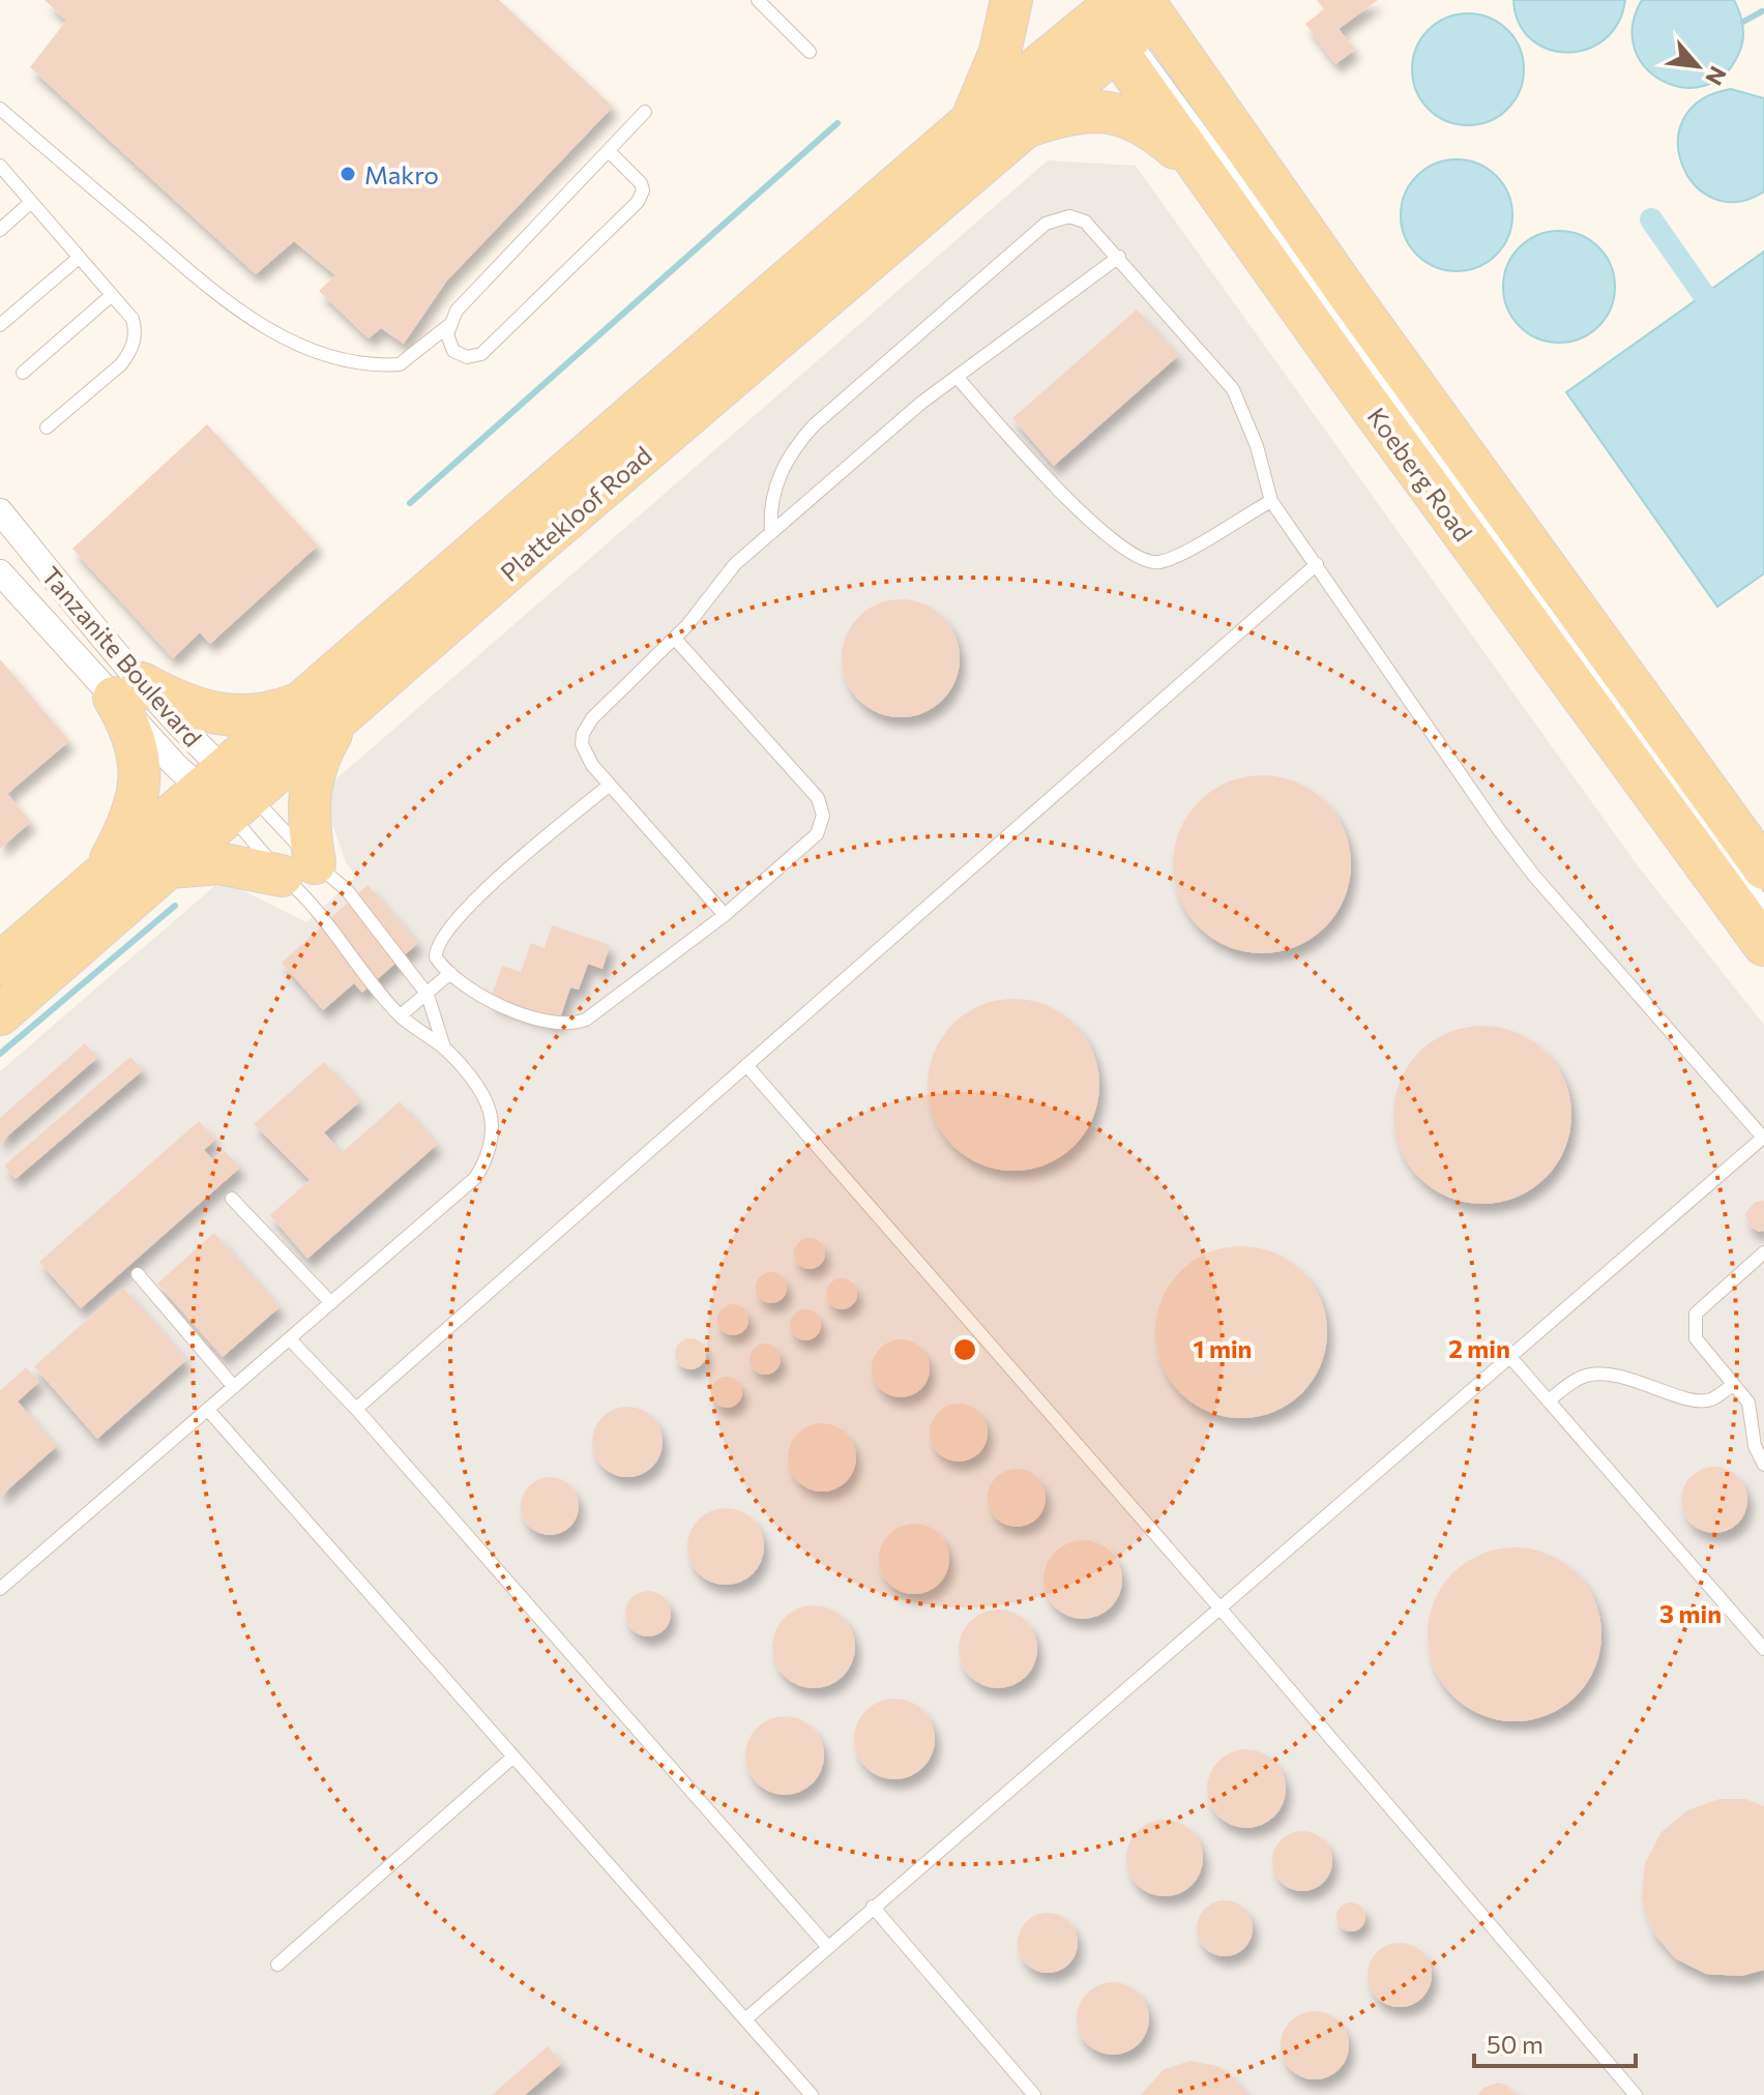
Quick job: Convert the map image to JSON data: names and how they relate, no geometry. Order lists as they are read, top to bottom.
{
  "streets": {
    "main road": ["Koeberg Road", "Plattekloof Road"],
    "street": ["Tanzanite Boulevard"]
  },
  "crossings": [
    ["Koeberg Road", "Plattekloof Road"],
    ["Plattekloof Road", "Tanzanite Boulevard"]
  ],
  "places": ["Makro"],
  "scale_bar": "50 m",
  "north": "bottom right",
  "rings": ["1 min", "2 min", "3 min"]
}
